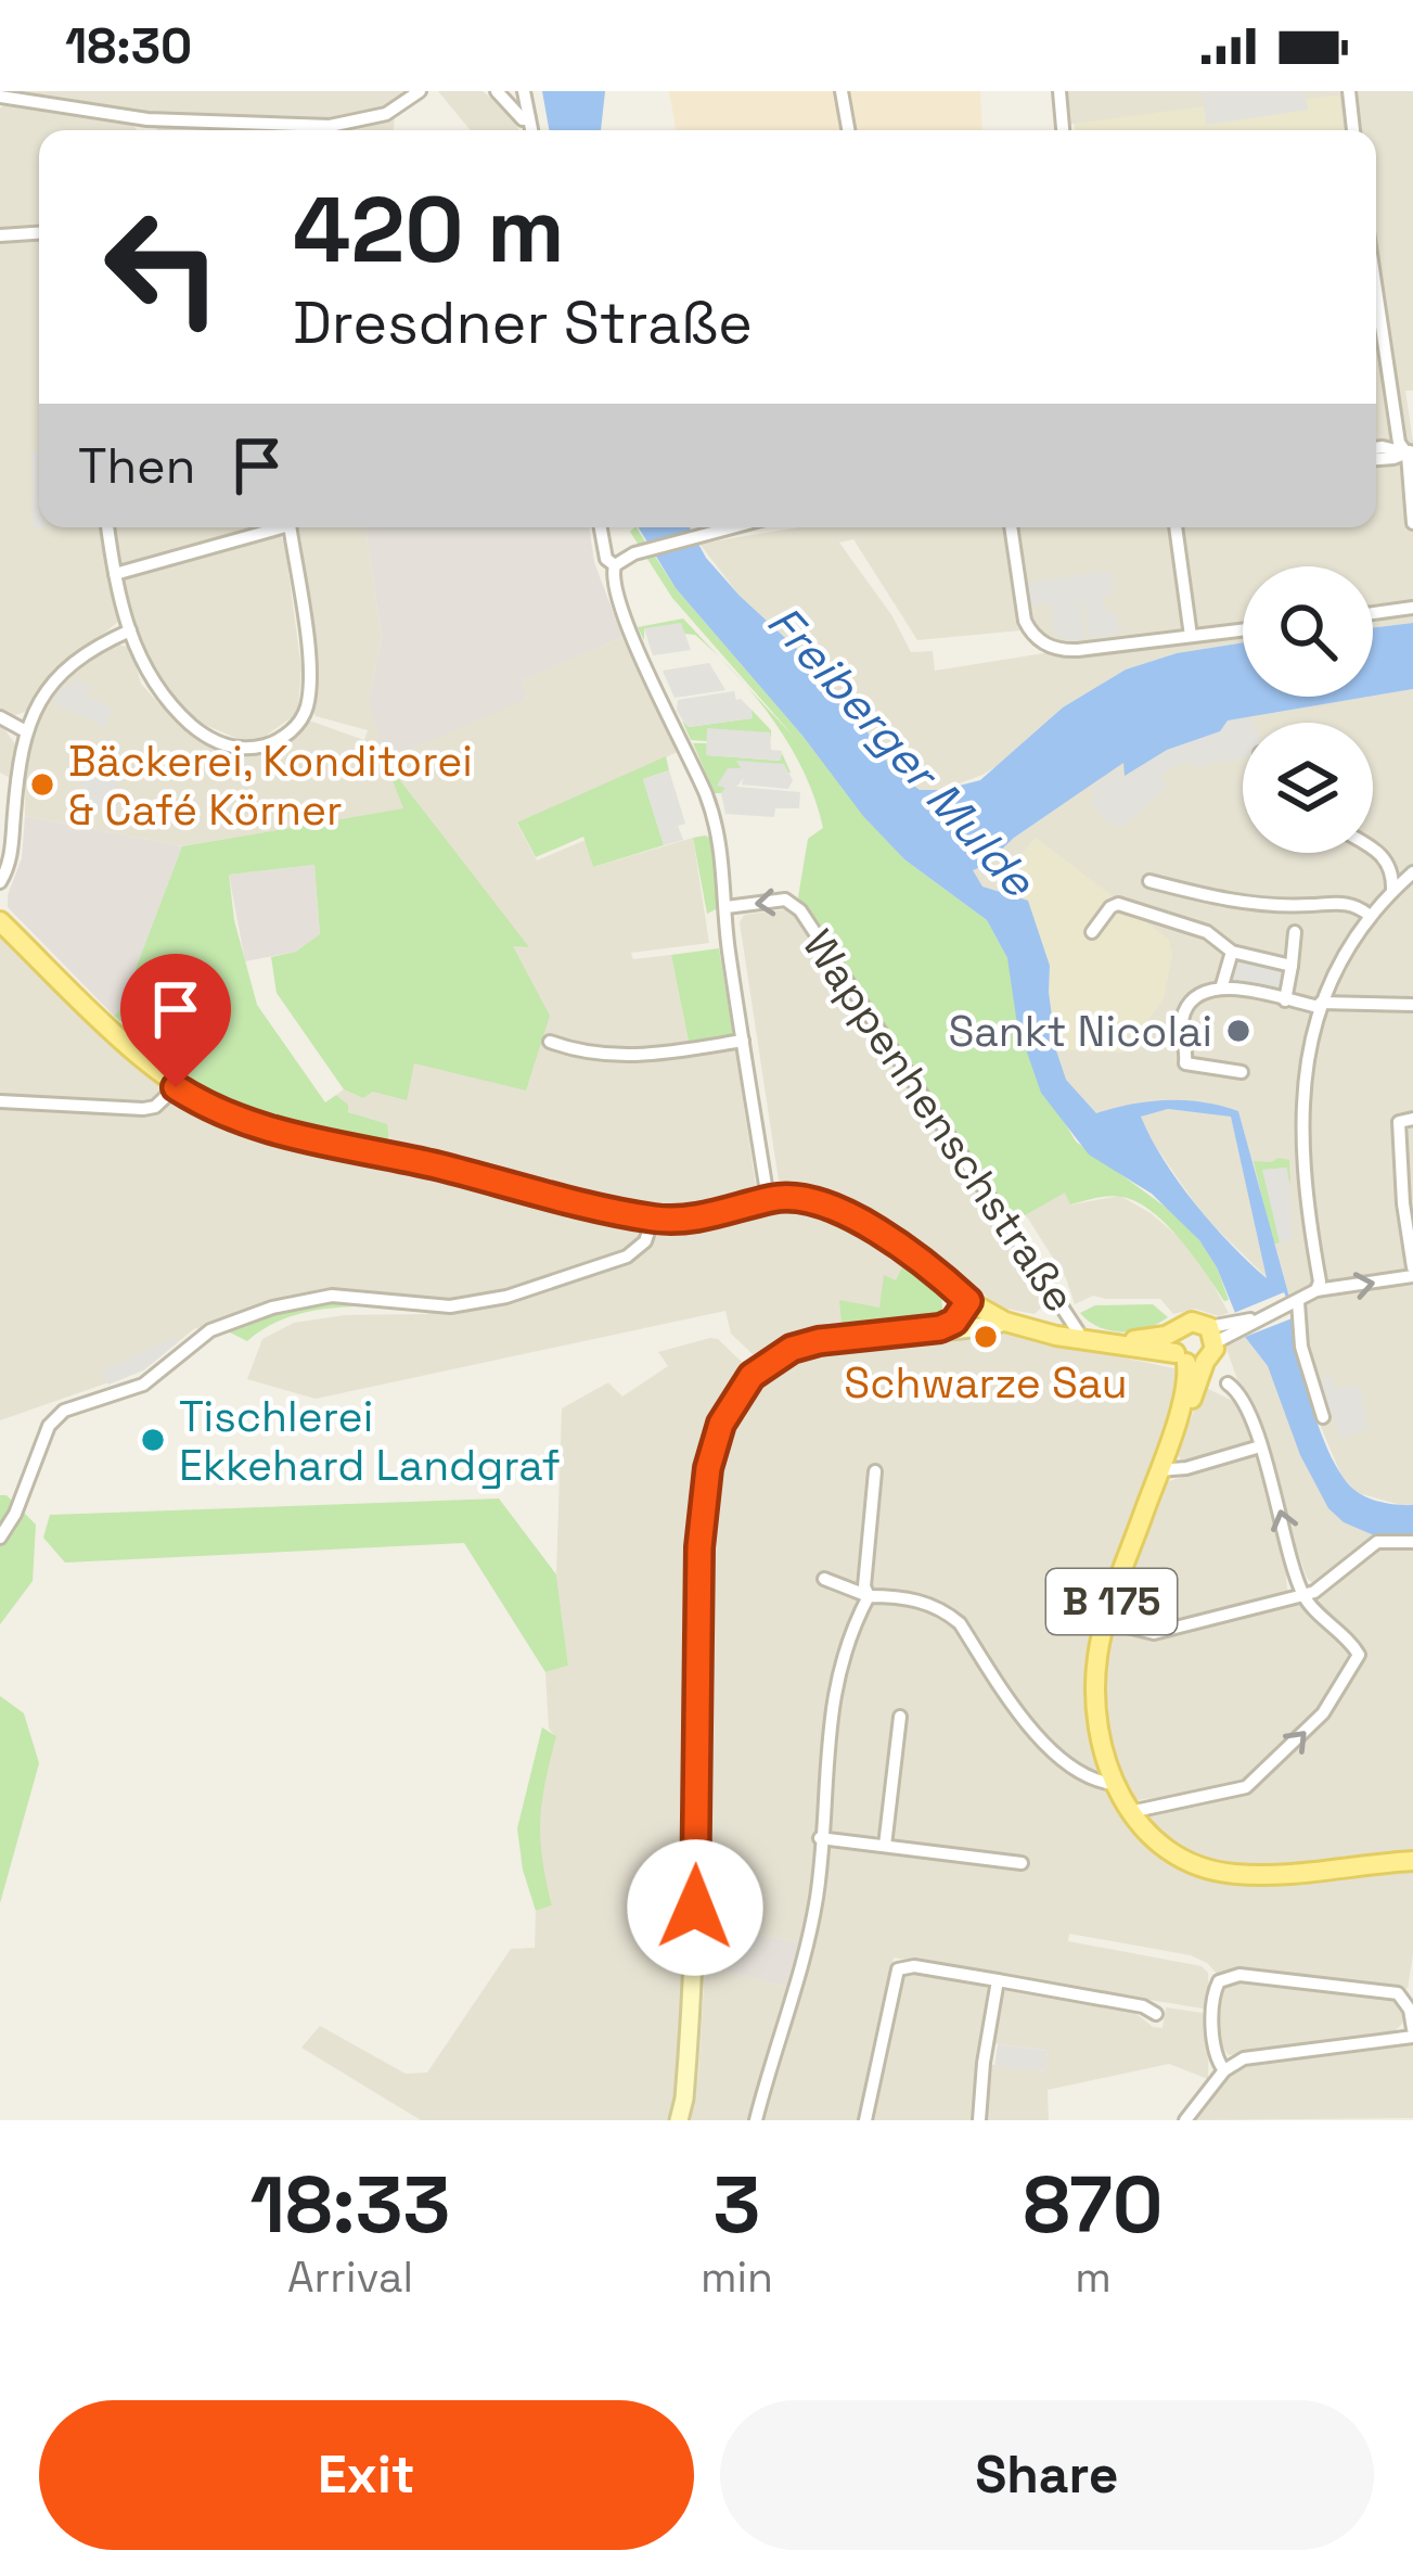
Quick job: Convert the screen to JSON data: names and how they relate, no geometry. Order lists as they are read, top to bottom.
{
  "streets": {
    "main road": ["B 175"],
    "street": ["Wappenhenschstraße"]
  },
  "one_way": ["Wappenhenschstraße"],
  "water": ["Freiberger Mulde"],
  "places": [
    "Bäckerei, Konditorei & Café Körner",
    "Sankt Nicolai",
    "Schwarze Sau",
    "Tischlerei Ekkehard Landgraf"
  ],
  "page": {
    "status": "18:30",
    "turn": ["420 m", "Dresdner Straße"],
    "then": "Then",
    "eta": [
      "18:33",
      "Arrival",
      "3",
      "min",
      "870",
      "m"
    ],
    "buttons": ["Exit", "Share"]
  }
}
